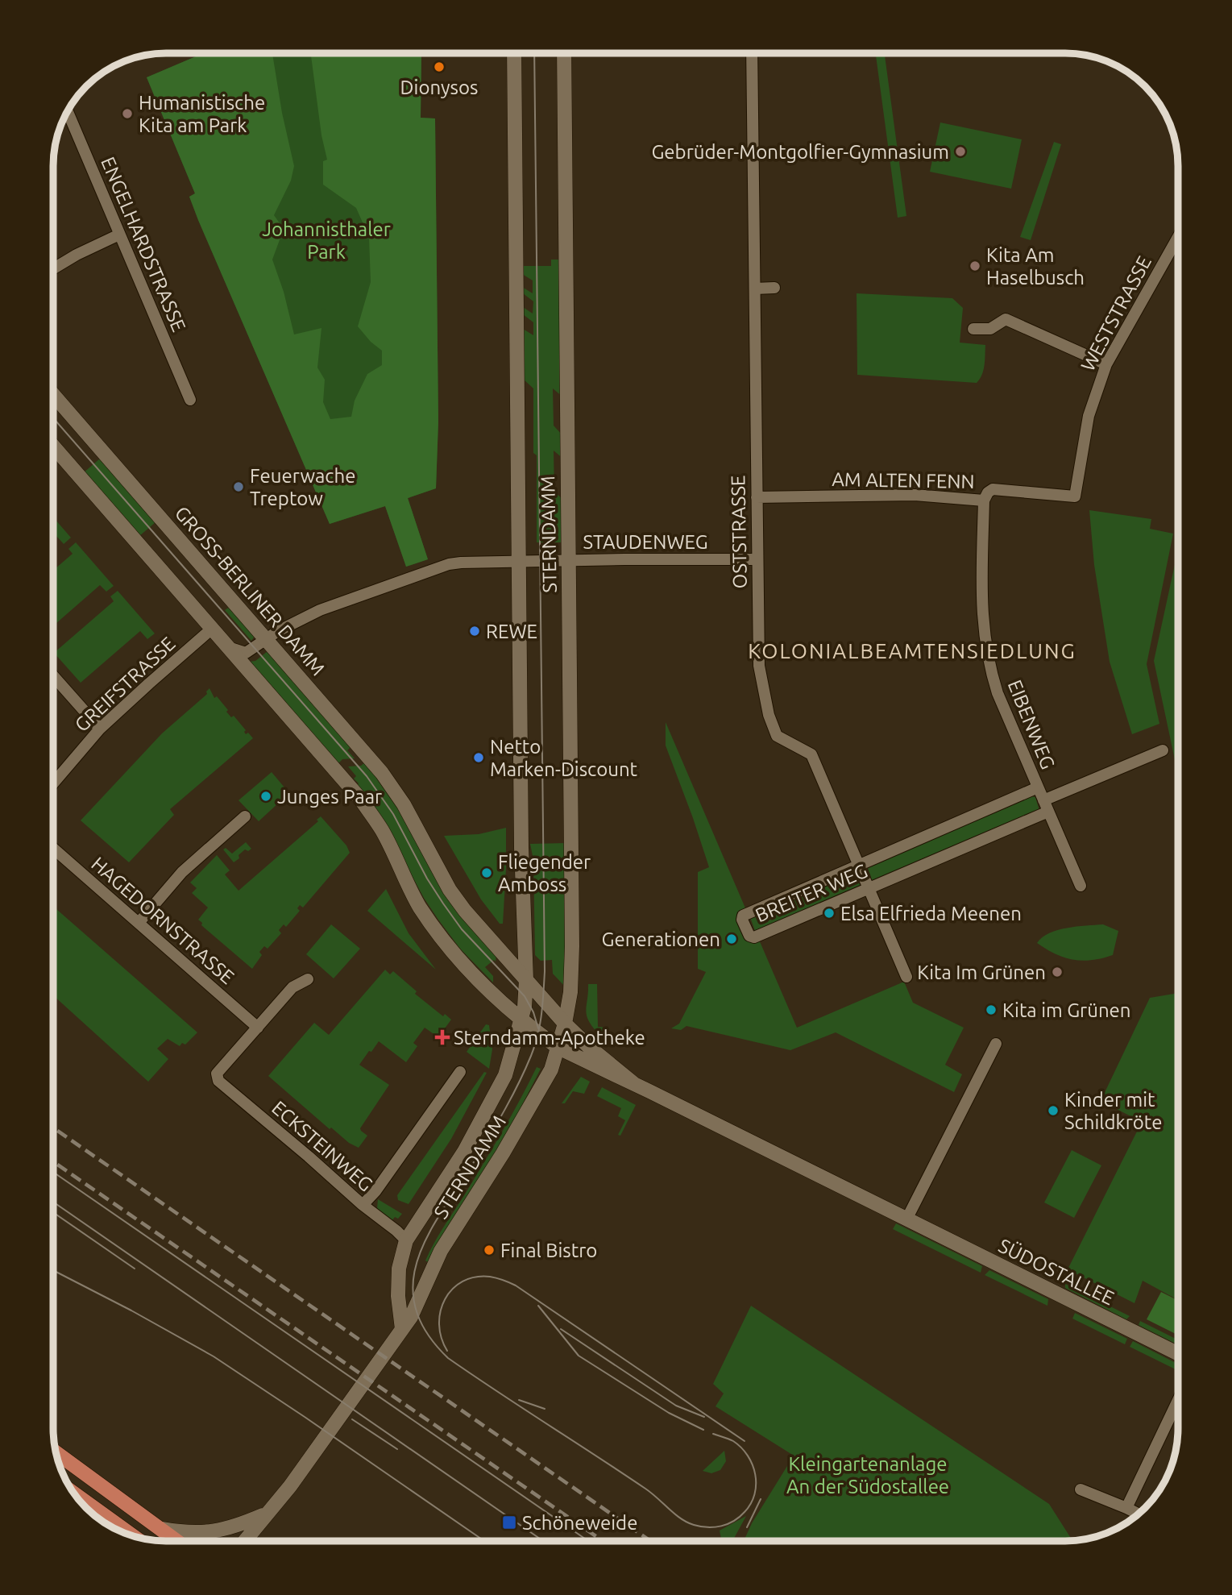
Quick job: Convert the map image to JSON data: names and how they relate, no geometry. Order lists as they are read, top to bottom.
{
  "streets": {
    "main road": ["STERNDAMM", "GROSS-BERLINER DAMM", "SÜDOSTALLEE"],
    "street": [
      "ENGELHARDSTRASSE",
      "WESTSTRASSE",
      "AM ALTEN FENN",
      "OSTSTRASSE",
      "STAUDENWEG",
      "GREIFSTRASSE",
      "EIBENWEG",
      "BREITER WEG",
      "HAGEDORNSTRASSE",
      "ECKSTEINWEG"
    ]
  },
  "crossings": [
    ["WESTSTRASSE", "AM ALTEN FENN"],
    ["AM ALTEN FENN", "OSTSTRASSE"],
    ["AM ALTEN FENN", "EIBENWEG"],
    ["OSTSTRASSE", "STAUDENWEG"],
    ["OSTSTRASSE", "BREITER WEG"],
    ["STERNDAMM", "STAUDENWEG"],
    ["STERNDAMM", "GROSS-BERLINER DAMM"],
    ["STERNDAMM", "ECKSTEINWEG"],
    ["STERNDAMM", "SÜDOSTALLEE"],
    ["STAUDENWEG", "GROSS-BERLINER DAMM"],
    ["EIBENWEG", "BREITER WEG"],
    ["HAGEDORNSTRASSE", "ECKSTEINWEG"]
  ],
  "districts": ["KOLONIALBEAMTENSIEDLUNG"],
  "parks": ["Johannisthaler Park", "Kleingartenanlage An der Südostallee"],
  "places": {
    "other": [
      "Dionysos",
      "Humanistische Kita am Park",
      "Gebrüder-Montgolfier-Gymnasium",
      "Kita Am Haselbusch",
      "Feuerwache Treptow",
      "REWE",
      "Netto Marken-Discount",
      "Junges Paar",
      "Fliegender Amboss",
      "Elsa Elfrieda Meenen",
      "Generationen",
      "Kita Im Grünen",
      "Kita im Grünen",
      "Kinder mit Schildkröte",
      "Final Bistro"
    ],
    "health": ["Sterndamm-Apotheke"],
    "transit": ["Schöneweide"]
  }
}
